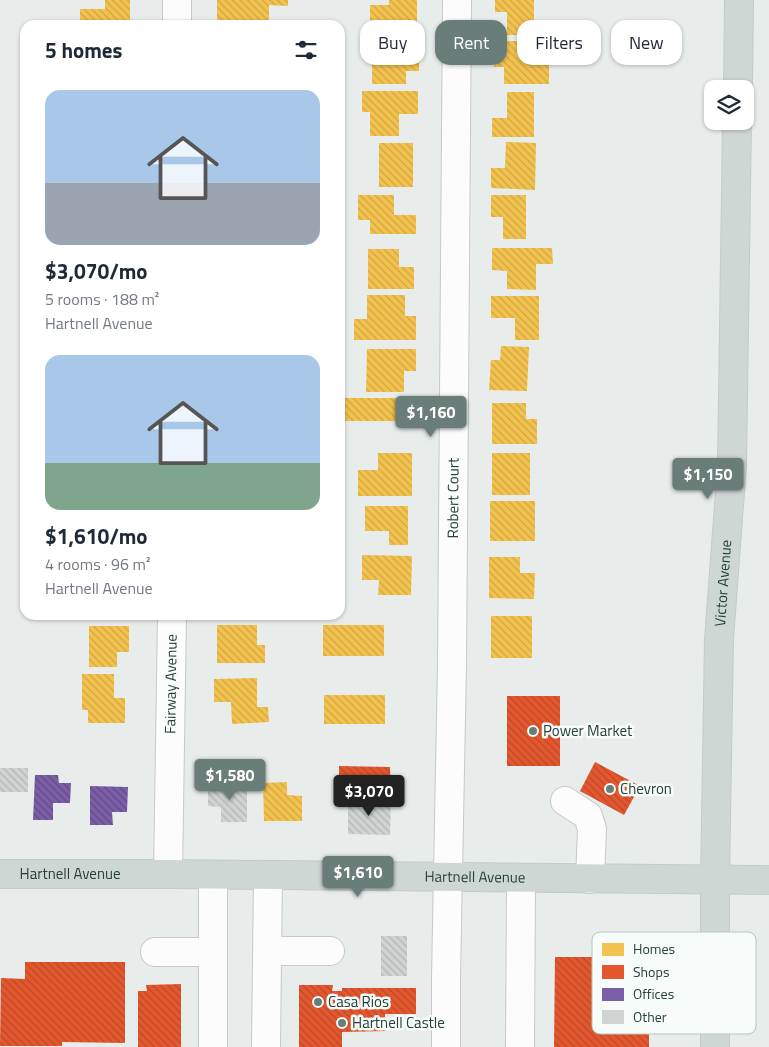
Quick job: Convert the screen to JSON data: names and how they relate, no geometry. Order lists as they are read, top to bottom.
{
  "streets": {
    "main road": ["Victor Avenue", "Hartnell Avenue"],
    "street": ["Robert Court", "Fairway Avenue"]
  },
  "crossings": [
    ["Robert Court", "Hartnell Avenue"],
    ["Victor Avenue", "Hartnell Avenue"],
    ["Fairway Avenue", "Hartnell Avenue"]
  ],
  "places": [
    "Power Market",
    "Chevron",
    "Casa Rios",
    "Hartnell Castle"
  ],
  "legend": [
    "Homes",
    "Shops",
    "Offices",
    "Other"
  ],
  "page": {
    "chip": [
      "Buy",
      "Rent",
      "Filters",
      "New"
    ],
    "heading": "5 homes",
    "list": [
      {
        "name": "$3,070/mo",
        "note": "5 rooms · 188 m² · Hartnell Avenue"
      },
      {
        "name": "$1,610/mo",
        "note": "4 rooms · 96 m² · Hartnell Avenue"
      }
    ],
    "price": [
      "$1,160",
      "$1,150",
      "$1,580",
      "$3,070",
      "$1,610"
    ]
  }
}
